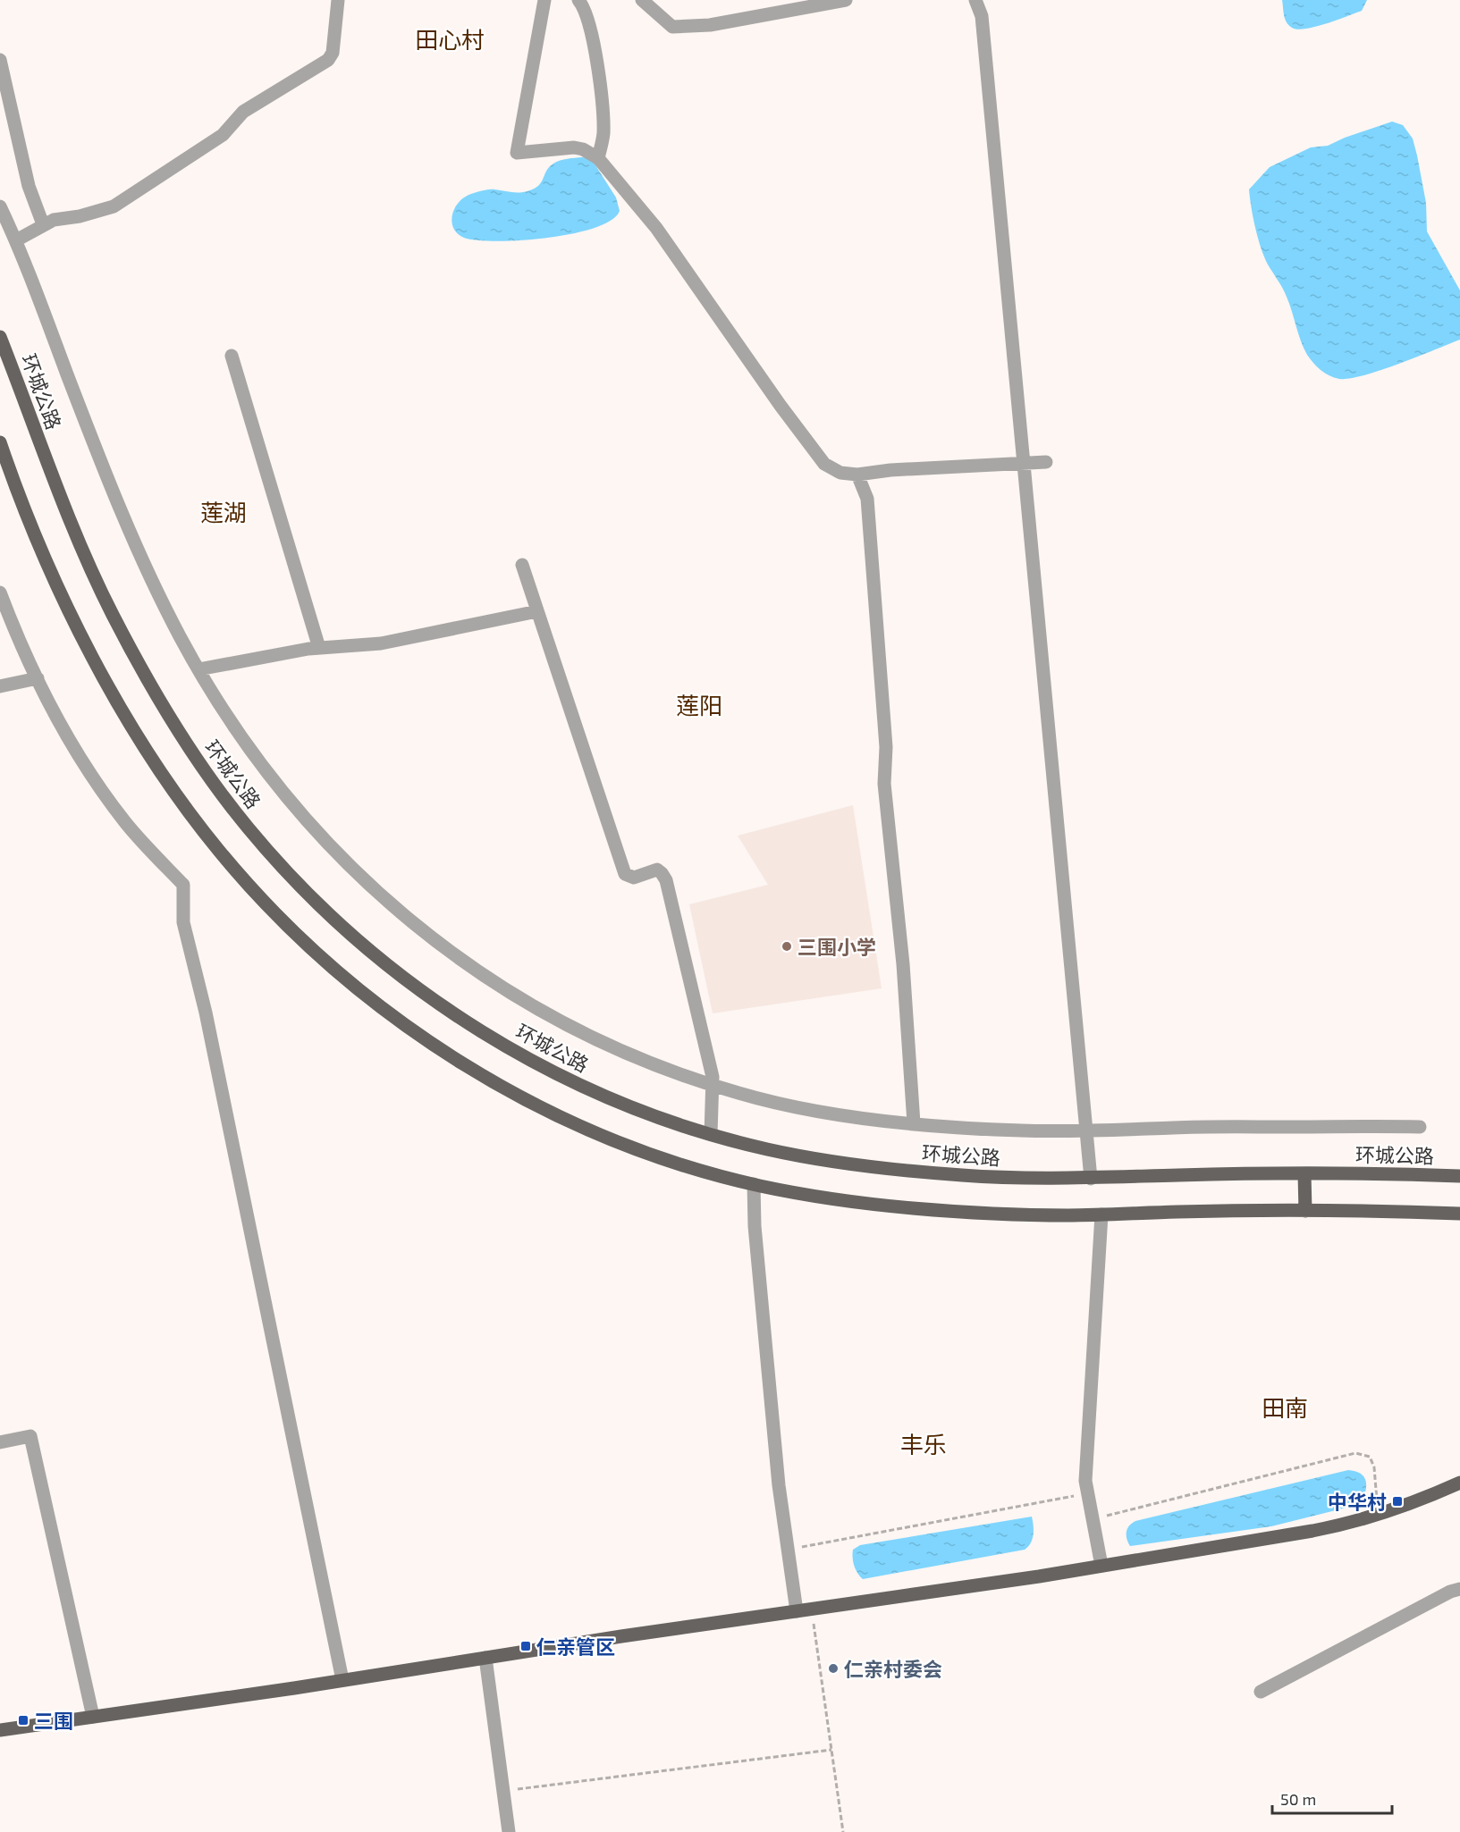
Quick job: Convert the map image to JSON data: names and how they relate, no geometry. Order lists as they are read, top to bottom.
{
  "streets": {
    "main road": ["环城公路"]
  },
  "districts": [
    "田心村",
    "莲湖",
    "莲阳",
    "田南",
    "丰乐"
  ],
  "places": {
    "other": ["三围小学", "仁亲村委会"],
    "transit": ["中华村", "仁亲管区", "三围"]
  },
  "scale_bar": "50 m"
}
